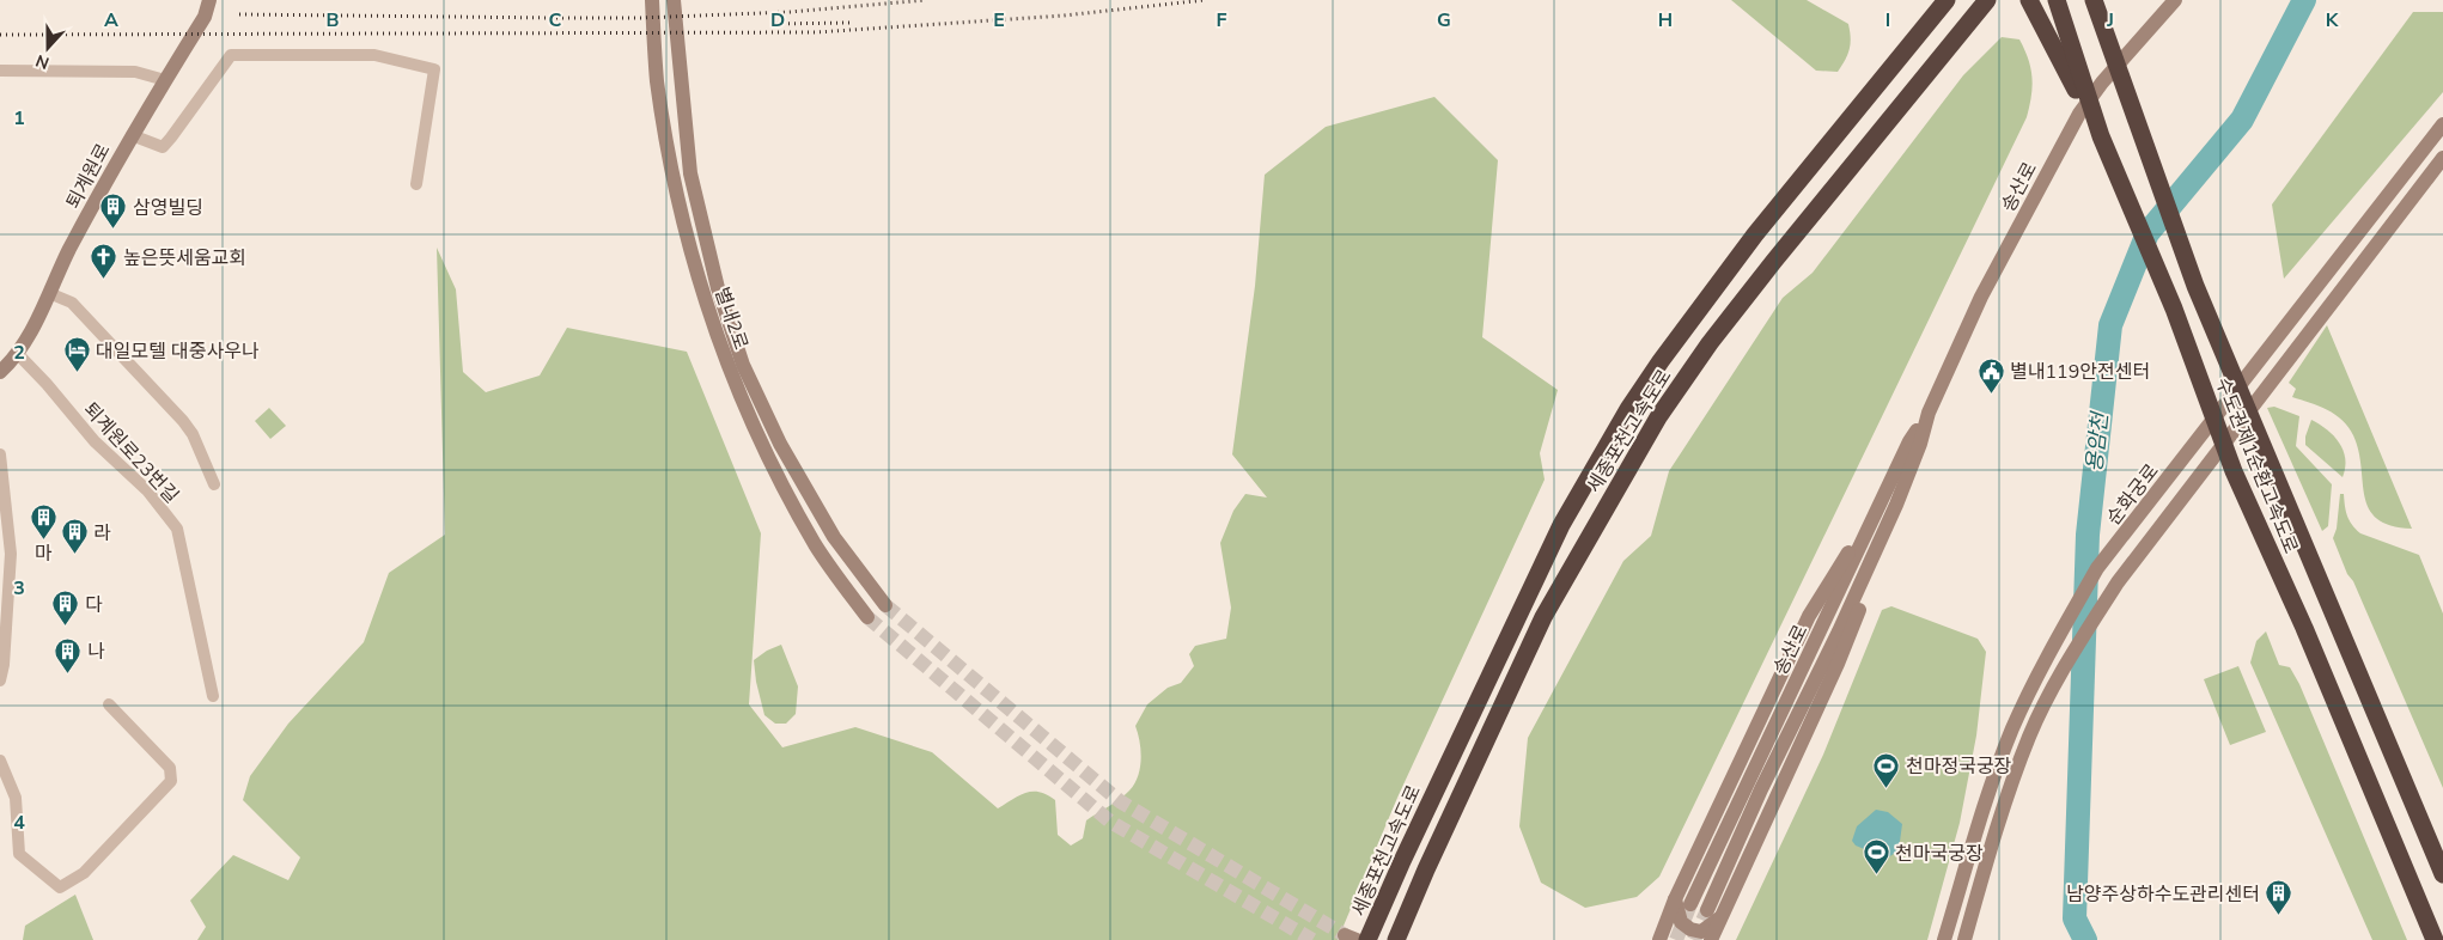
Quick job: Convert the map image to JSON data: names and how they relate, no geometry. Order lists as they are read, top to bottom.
{
  "streets": {
    "highway": ["세종포천고속도로", "수도권제1순환고속도로"],
    "street": [
      "퇴계원로",
      "송산로",
      "별내2로",
      "퇴계원로23번길",
      "순화궁로"
    ]
  },
  "crossings": [
    ["퇴계원로", "퇴계원로23번길"]
  ],
  "water": ["용암천"],
  "places": {
    "building": [
      "삼영빌딩",
      "마",
      "라",
      "다",
      "나",
      "남양주상하수도관리센터"
    ],
    "church": ["높은뜻세움교회"],
    "hotel": ["대일모텔 대중사우나"],
    "public building": ["별내119안전센터"],
    "sports": ["천마정국궁장", "천마국궁장"]
  },
  "north": "bottom",
  "grid": {
    "columns": [
      "A",
      "B",
      "C",
      "D",
      "E",
      "F",
      "G",
      "H",
      "I",
      "J",
      "K"
    ],
    "rows": [
      "1",
      "2",
      "3",
      "4"
    ]
  }
}
